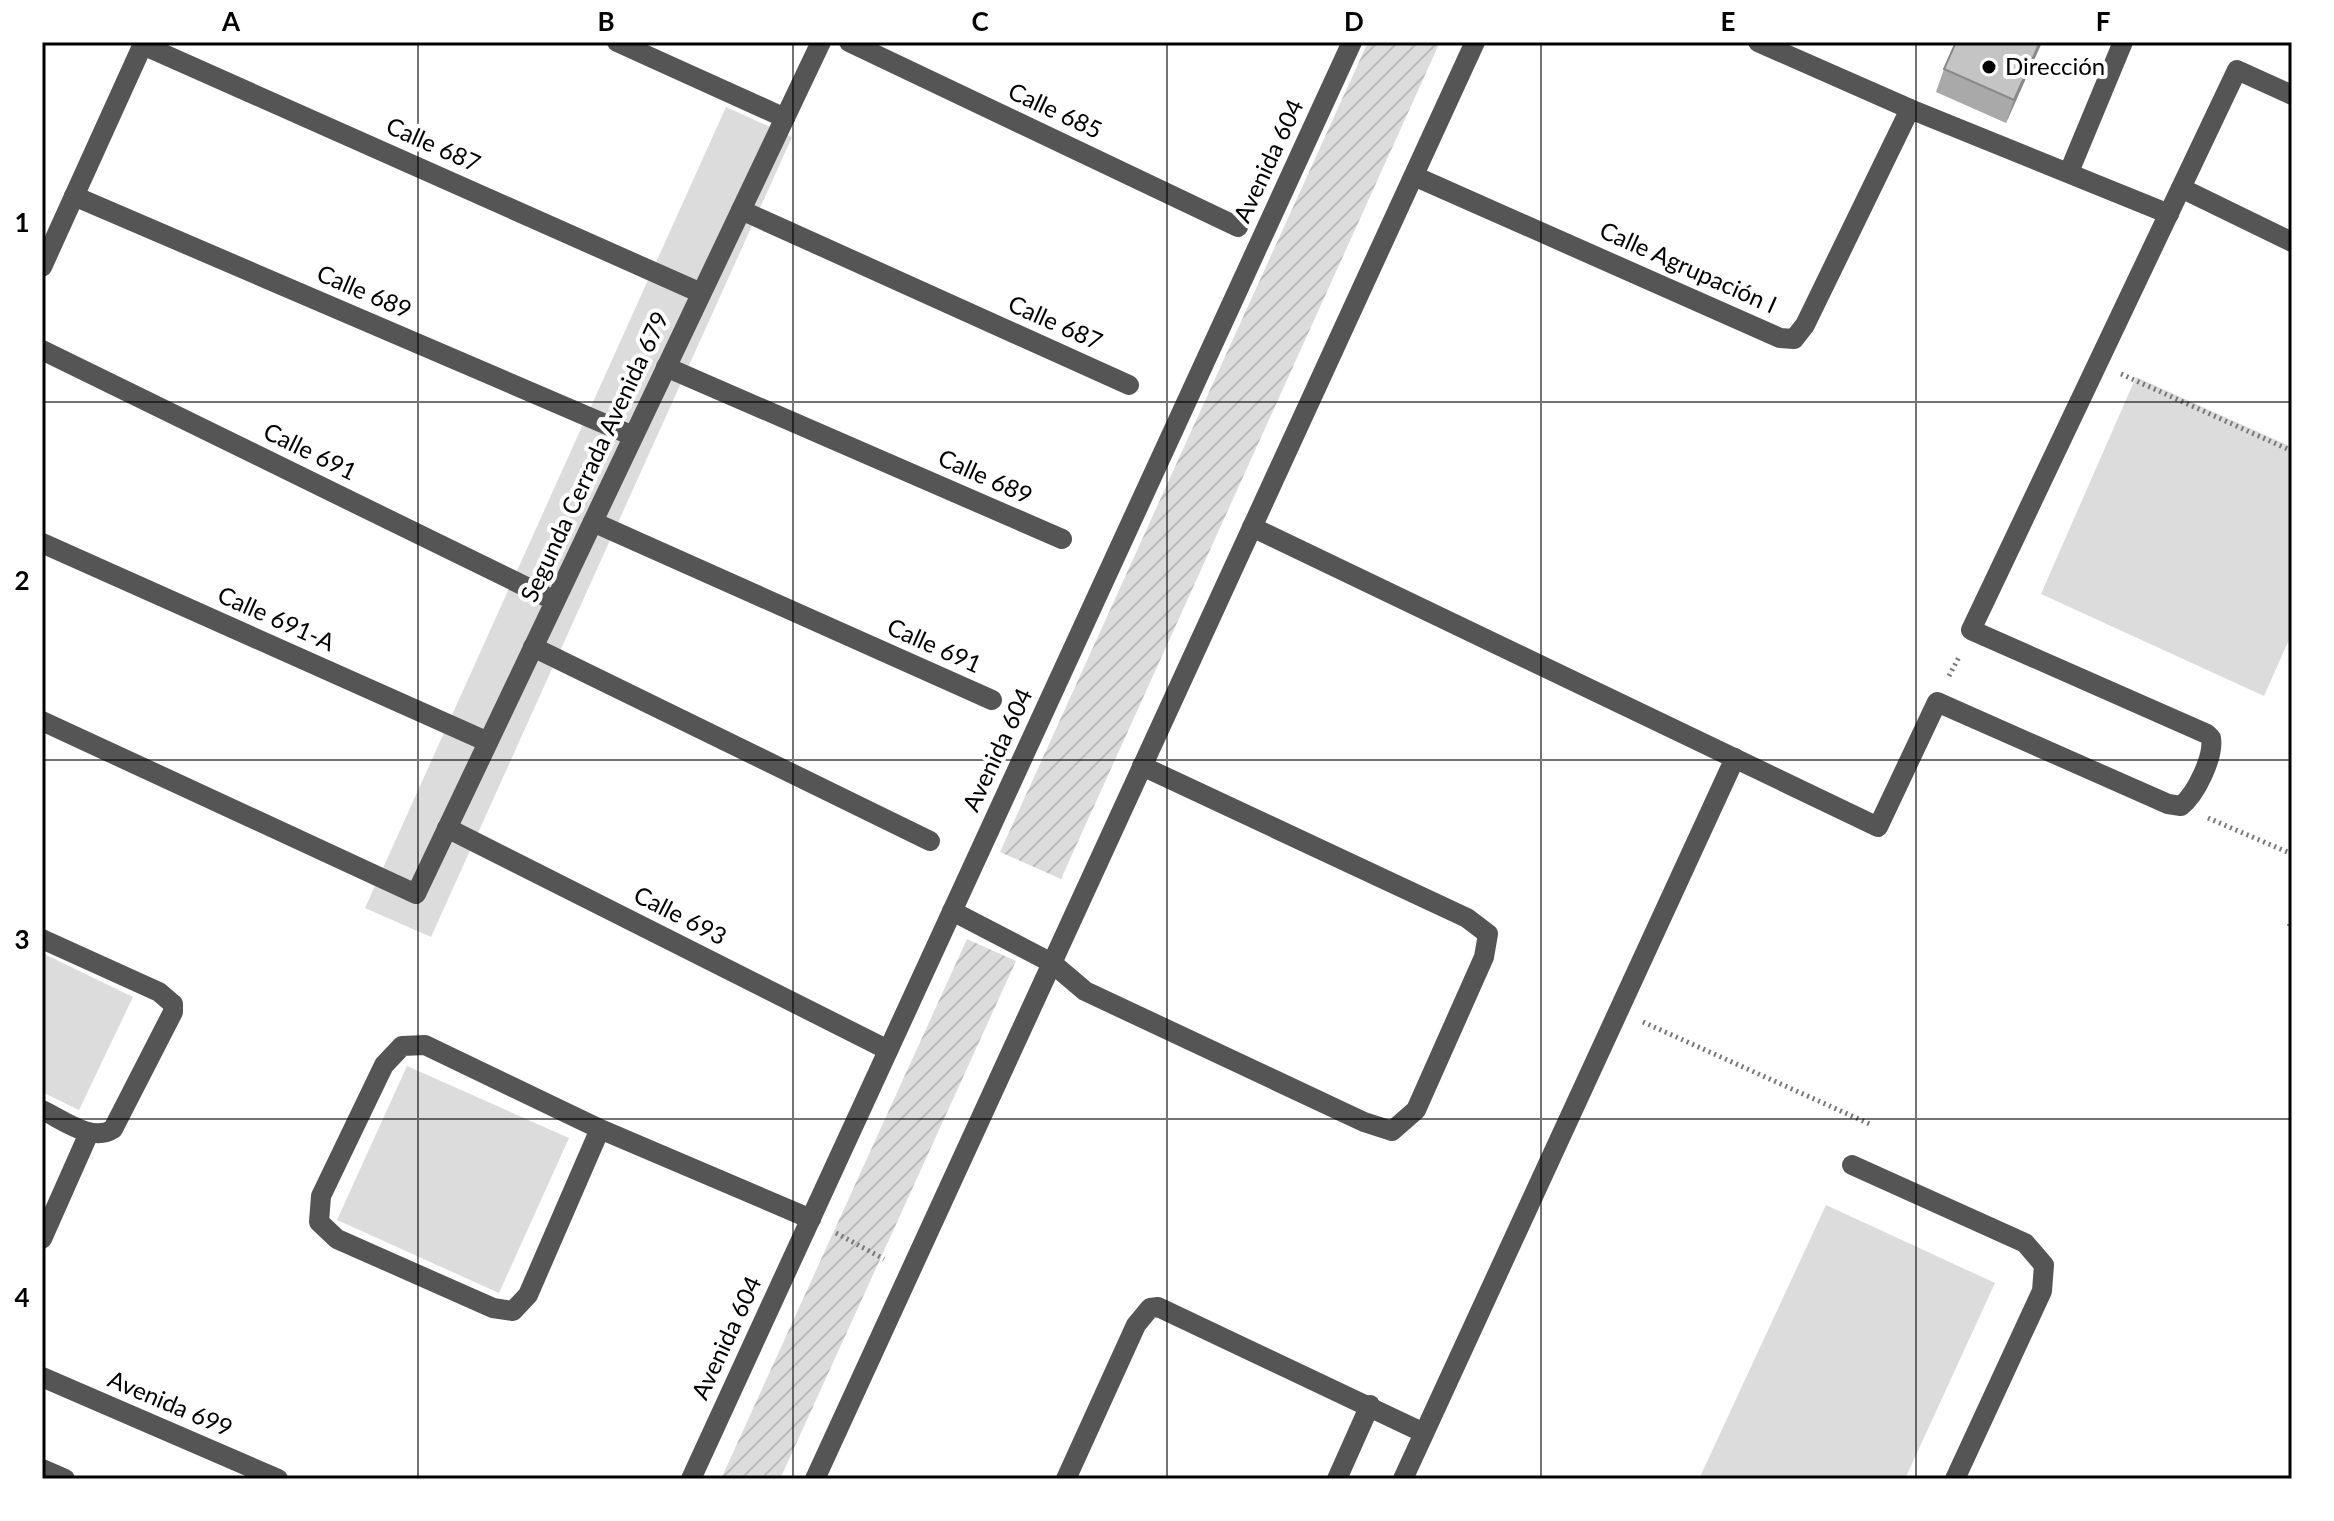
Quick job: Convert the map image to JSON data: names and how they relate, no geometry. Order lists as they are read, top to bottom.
{
  "streets": {
    "street": [
      "Calle 685",
      "Calle 687",
      "Avenida 604",
      "Calle Agrupación I",
      "Calle 689",
      "Calle 691",
      "Segunda Cerrada Avenida 679",
      "Calle 691-A",
      "Calle 693",
      "Avenida 699"
    ]
  },
  "crossings": [
    ["Calle 687", "Segunda Cerrada Avenida 679"],
    ["Avenida 604", "Calle 693"],
    ["Calle 689", "Segunda Cerrada Avenida 679"],
    ["Calle 691", "Segunda Cerrada Avenida 679"],
    ["Segunda Cerrada Avenida 679", "Calle 691-A"],
    ["Segunda Cerrada Avenida 679", "Calle 693"]
  ],
  "places": ["Dirección"],
  "grid": {
    "columns": [
      "A",
      "B",
      "C",
      "D",
      "E",
      "F"
    ],
    "rows": [
      "1",
      "2",
      "3",
      "4"
    ]
  }
}
